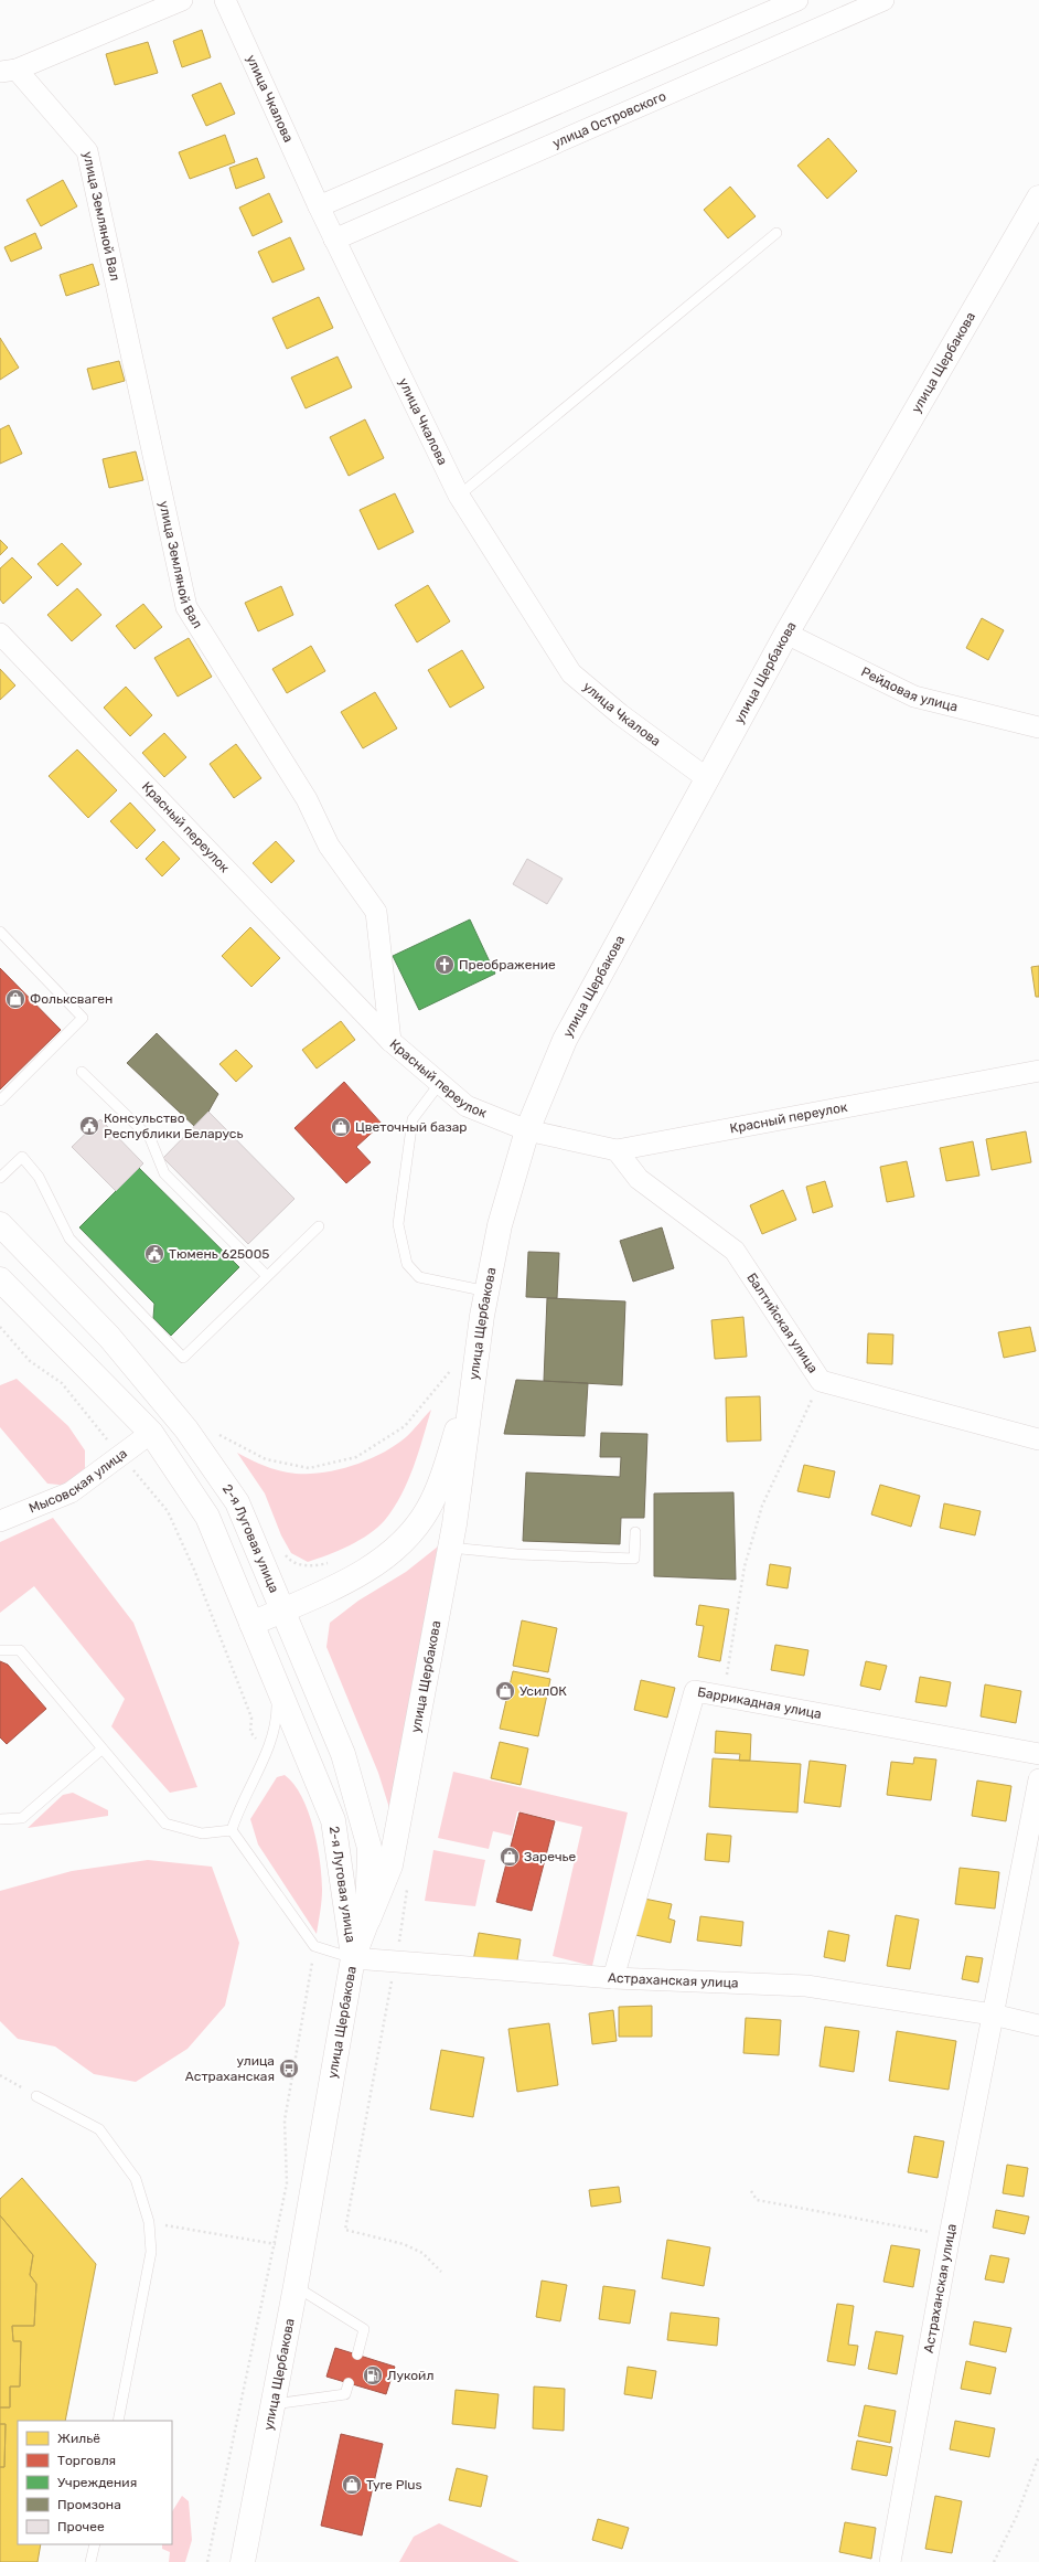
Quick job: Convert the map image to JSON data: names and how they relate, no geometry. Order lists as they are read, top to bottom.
{
  "streets": {
    "main road": ["улица Щербакова", "2-я Луговая улица"],
    "street": [
      "улица Чкалова",
      "улица Островского",
      "улица Земляной Вал",
      "Рейдовая улица",
      "Красный переулок",
      "Балтийская улица",
      "Мысовская улица",
      "Баррикадная улица",
      "Астраханская улица"
    ]
  },
  "crossings": [
    ["улица Чкалова", "улица Островского"],
    ["улица Чкалова", "улица Щербакова"],
    ["улица Земляной Вал", "Красный переулок"],
    ["улица Щербакова", "Рейдовая улица"],
    ["улица Щербакова", "Красный переулок"],
    ["улица Щербакова", "2-я Луговая улица"],
    ["улица Щербакова", "Астраханская улица"],
    ["Красный переулок", "Балтийская улица"],
    ["Мысовская улица", "2-я Луговая улица"],
    ["2-я Луговая улица", "Астраханская улица"],
    ["Баррикадная улица", "Астраханская улица"]
  ],
  "places": {
    "church": ["Преображение"],
    "shop": [
      "Фольксваген",
      "Цветочный базар",
      "УсилОК",
      "Заречье",
      "Tyre Plus"
    ],
    "public building": ["Консульство Республики Беларусь", "Тюмень 625005"],
    "bus stop": ["улица Астраханская"],
    "fuel station": ["Лукойл"]
  },
  "legend": [
    "Жильё",
    "Торговля",
    "Учреждения",
    "Промзона",
    "Прочее"
  ]
}
